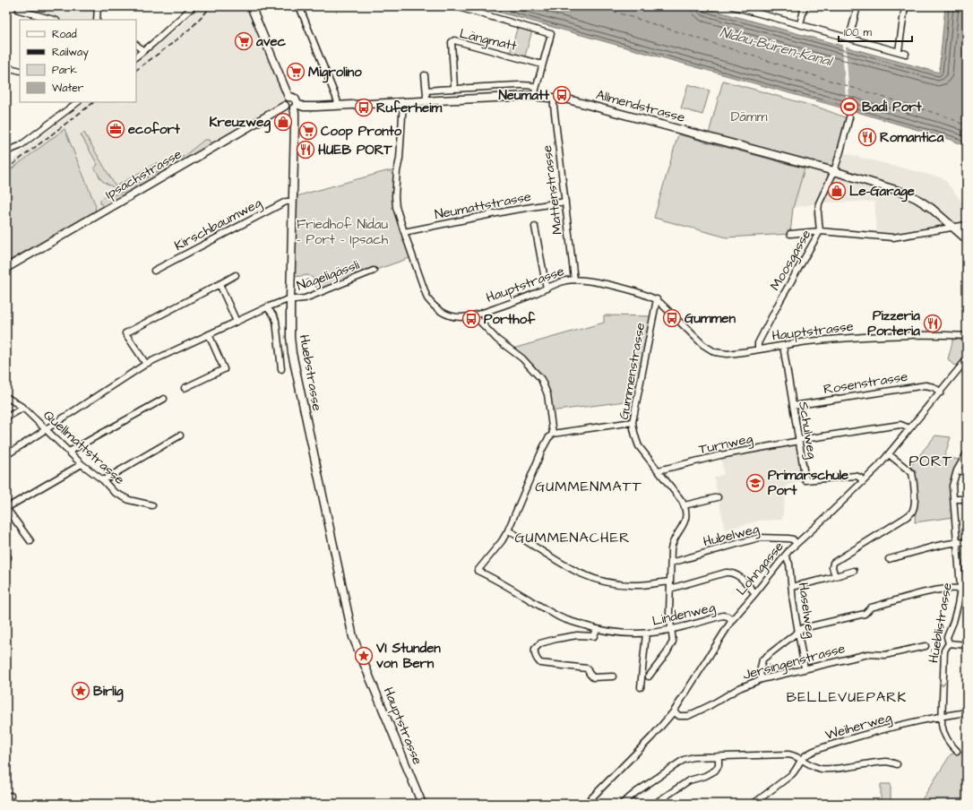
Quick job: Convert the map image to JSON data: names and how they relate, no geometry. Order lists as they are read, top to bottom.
{
  "streets": {
    "main road": [
      "Allmendstrasse",
      "Ipsachstrasse",
      "Hauptstrasse",
      "Huebstrasse"
    ],
    "street": [
      "Längmatt",
      "Mattenstrasse",
      "Neumattstrasse",
      "Kirschbaumweg",
      "Moosgasse",
      "Nägeligässli",
      "Gummenstrasse",
      "Rosenstrasse",
      "Schulweg",
      "Turnweg",
      "Quellmattstrasse",
      "Hubelweg",
      "Lohngasse",
      "Haselweg",
      "Lindenweg",
      "Hüeblistrasse",
      "Jersingenstrasse",
      "Weiherweg"
    ]
  },
  "crossings": [
    ["Allmendstrasse", "Ipsachstrasse"],
    ["Allmendstrasse", "Mattenstrasse"],
    ["Allmendstrasse", "Moosgasse"],
    ["Allmendstrasse", "Hauptstrasse"],
    ["Allmendstrasse", "Huebstrasse"],
    ["Ipsachstrasse", "Huebstrasse"],
    ["Mattenstrasse", "Neumattstrasse"],
    ["Mattenstrasse", "Hauptstrasse"],
    ["Neumattstrasse", "Hauptstrasse"],
    ["Kirschbaumweg", "Huebstrasse"],
    ["Moosgasse", "Hauptstrasse"],
    ["Nägeligässli", "Huebstrasse"],
    ["Nägeligässli", "Quellmattstrasse"],
    ["Hauptstrasse", "Gummenstrasse"],
    ["Hauptstrasse", "Huebstrasse"],
    ["Hauptstrasse", "Schulweg"],
    ["Gummenstrasse", "Turnweg"],
    ["Rosenstrasse", "Schulweg"],
    ["Rosenstrasse", "Lohngasse"],
    ["Schulweg", "Turnweg"],
    ["Schulweg", "Lohngasse"],
    ["Turnweg", "Lohngasse"],
    ["Hubelweg", "Lohngasse"],
    ["Lohngasse", "Haselweg"],
    ["Lohngasse", "Lindenweg"],
    ["Lohngasse", "Jersingenstrasse"],
    ["Haselweg", "Jersingenstrasse"],
    ["Hüeblistrasse", "Weiherweg"]
  ],
  "districts": [
    "PORT",
    "GUMMENMATT",
    "GUMMENACHER",
    "BELLEVUEPARK"
  ],
  "water": ["Nidau-Büren-Kanal"],
  "parks": ["Dämm", "Friedhof Nidau - Port - Ipsach"],
  "places": {
    "supermarket": ["avec", "Migrolino", "Coop Pronto"],
    "bus stop": [
      "Neumatt",
      "Ruferheim",
      "Gummen",
      "Porthof"
    ],
    "sports": ["Badi Port"],
    "shop": ["Kreuzweg", "Le-Garage"],
    "office": ["ecofort"],
    "restaurant": ["Romantica", "HUEB PORT", "Pizzeria Porteria"],
    "school or university": ["Primarschule Port"],
    "place": ["VI Stunden von Bern", "Birlig"]
  },
  "legend": [
    "Road",
    "Railway",
    "Park",
    "Water"
  ],
  "scale_bar": "100 m"
}
